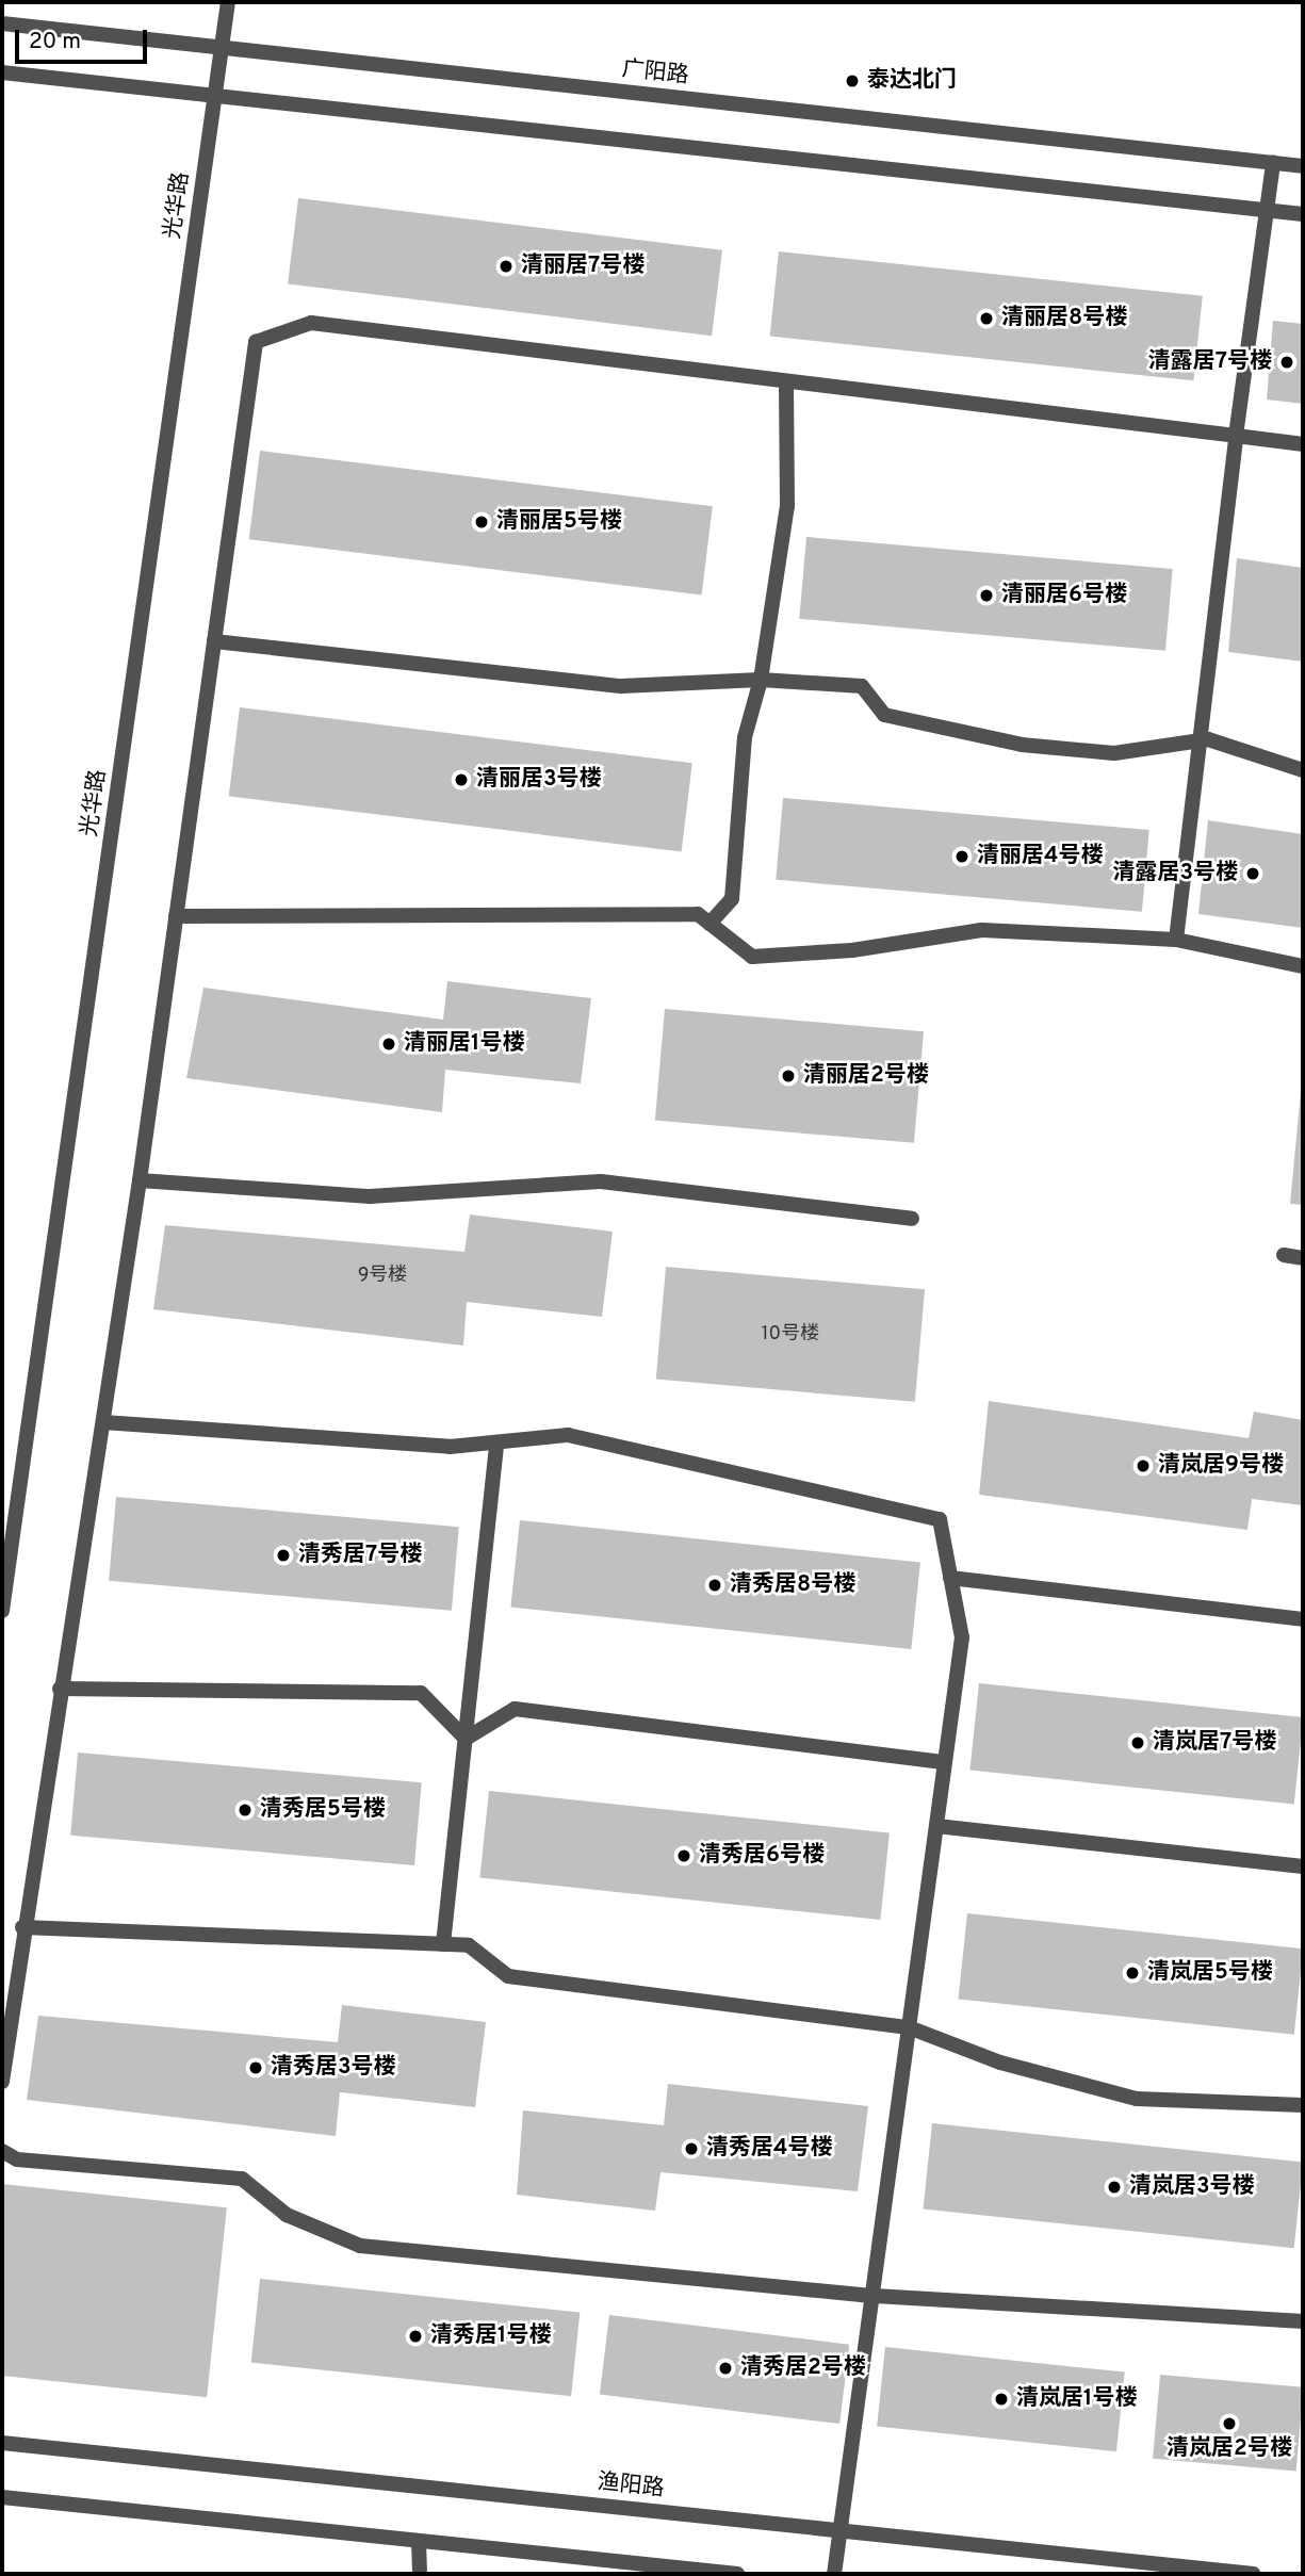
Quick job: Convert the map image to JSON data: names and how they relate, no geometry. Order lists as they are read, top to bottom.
{
  "streets": {
    "street": ["广阳路", "光华路", "渔阳路"]
  },
  "crossings": [
    ["广阳路", "光华路"]
  ],
  "places": [
    "泰达北门",
    "清丽居7号楼",
    "清丽居8号楼",
    "清露居7号楼",
    "清丽居5号楼",
    "清丽居6号楼",
    "清丽居3号楼",
    "清丽居4号楼",
    "清露居3号楼",
    "清丽居1号楼",
    "清丽居2号楼",
    "清岚居9号楼",
    "清秀居7号楼",
    "清秀居8号楼",
    "清岚居7号楼",
    "清秀居5号楼",
    "清秀居6号楼",
    "清岚居5号楼",
    "清秀居3号楼",
    "清秀居4号楼",
    "清岚居3号楼",
    "清秀居1号楼",
    "清秀居2号楼",
    "清岚居1号楼",
    "清岚居2号楼"
  ],
  "house_numbers": ["9号楼", "10号楼"],
  "scale_bar": "20 m"
}
